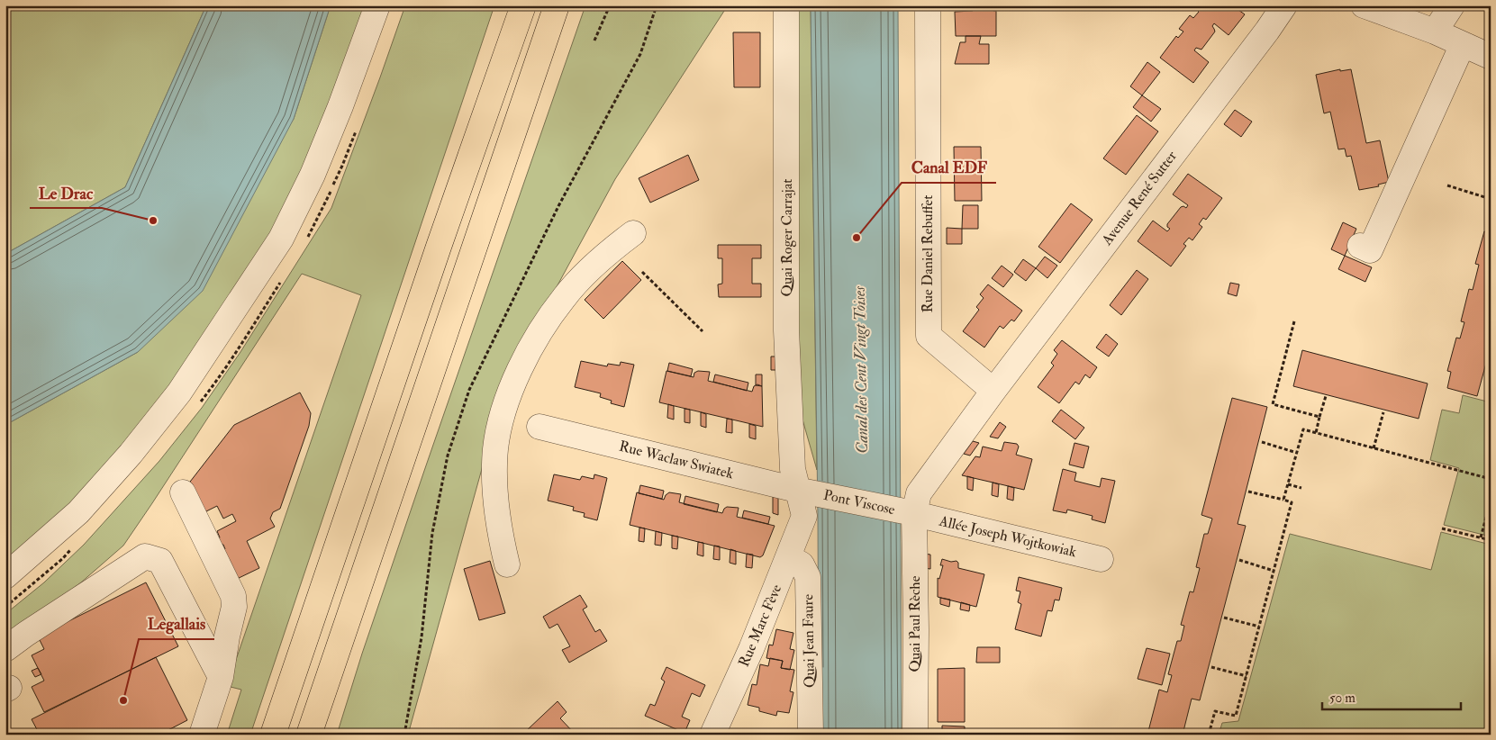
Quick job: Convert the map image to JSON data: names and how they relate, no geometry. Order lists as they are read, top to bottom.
{
  "streets": {
    "street": [
      "Avenue René Sutter",
      "Quai Roger Carrajat",
      "Rue Daniel Rebuffet",
      "Rue Waclaw Swiatek",
      "Pont Viscose",
      "Allée Joseph Wojtkowiak",
      "Quai Paul Rèche",
      "Rue Marc Fève",
      "Quai Jean Faure"
    ]
  },
  "crossings": [
    ["Avenue René Sutter", "Rue Daniel Rebuffet"],
    ["Avenue René Sutter", "Pont Viscose"],
    ["Avenue René Sutter", "Allée Joseph Wojtkowiak"],
    ["Avenue René Sutter", "Quai Paul Rèche"],
    ["Quai Roger Carrajat", "Rue Waclaw Swiatek"],
    ["Quai Roger Carrajat", "Pont Viscose"],
    ["Quai Roger Carrajat", "Rue Marc Fève"],
    ["Rue Waclaw Swiatek", "Pont Viscose"],
    ["Pont Viscose", "Allée Joseph Wojtkowiak"],
    ["Pont Viscose", "Quai Paul Rèche"],
    ["Allée Joseph Wojtkowiak", "Quai Paul Rèche"],
    ["Rue Marc Fève", "Quai Jean Faure"]
  ],
  "water": ["Canal des Cent Vingt Toises"],
  "places": ["Le Drac", "Canal EDF", "Legallais"],
  "scale_bar": "50 m"
}
